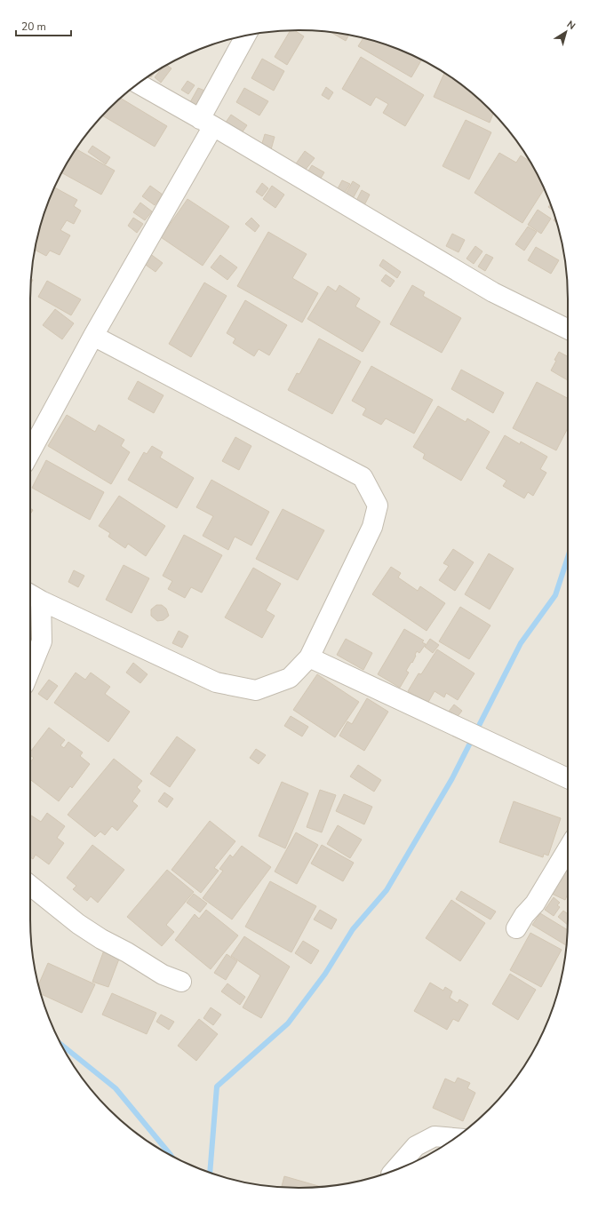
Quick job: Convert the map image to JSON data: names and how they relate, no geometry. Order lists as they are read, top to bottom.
{
  "scale_bar": "20 m",
  "north": "top right"
}
